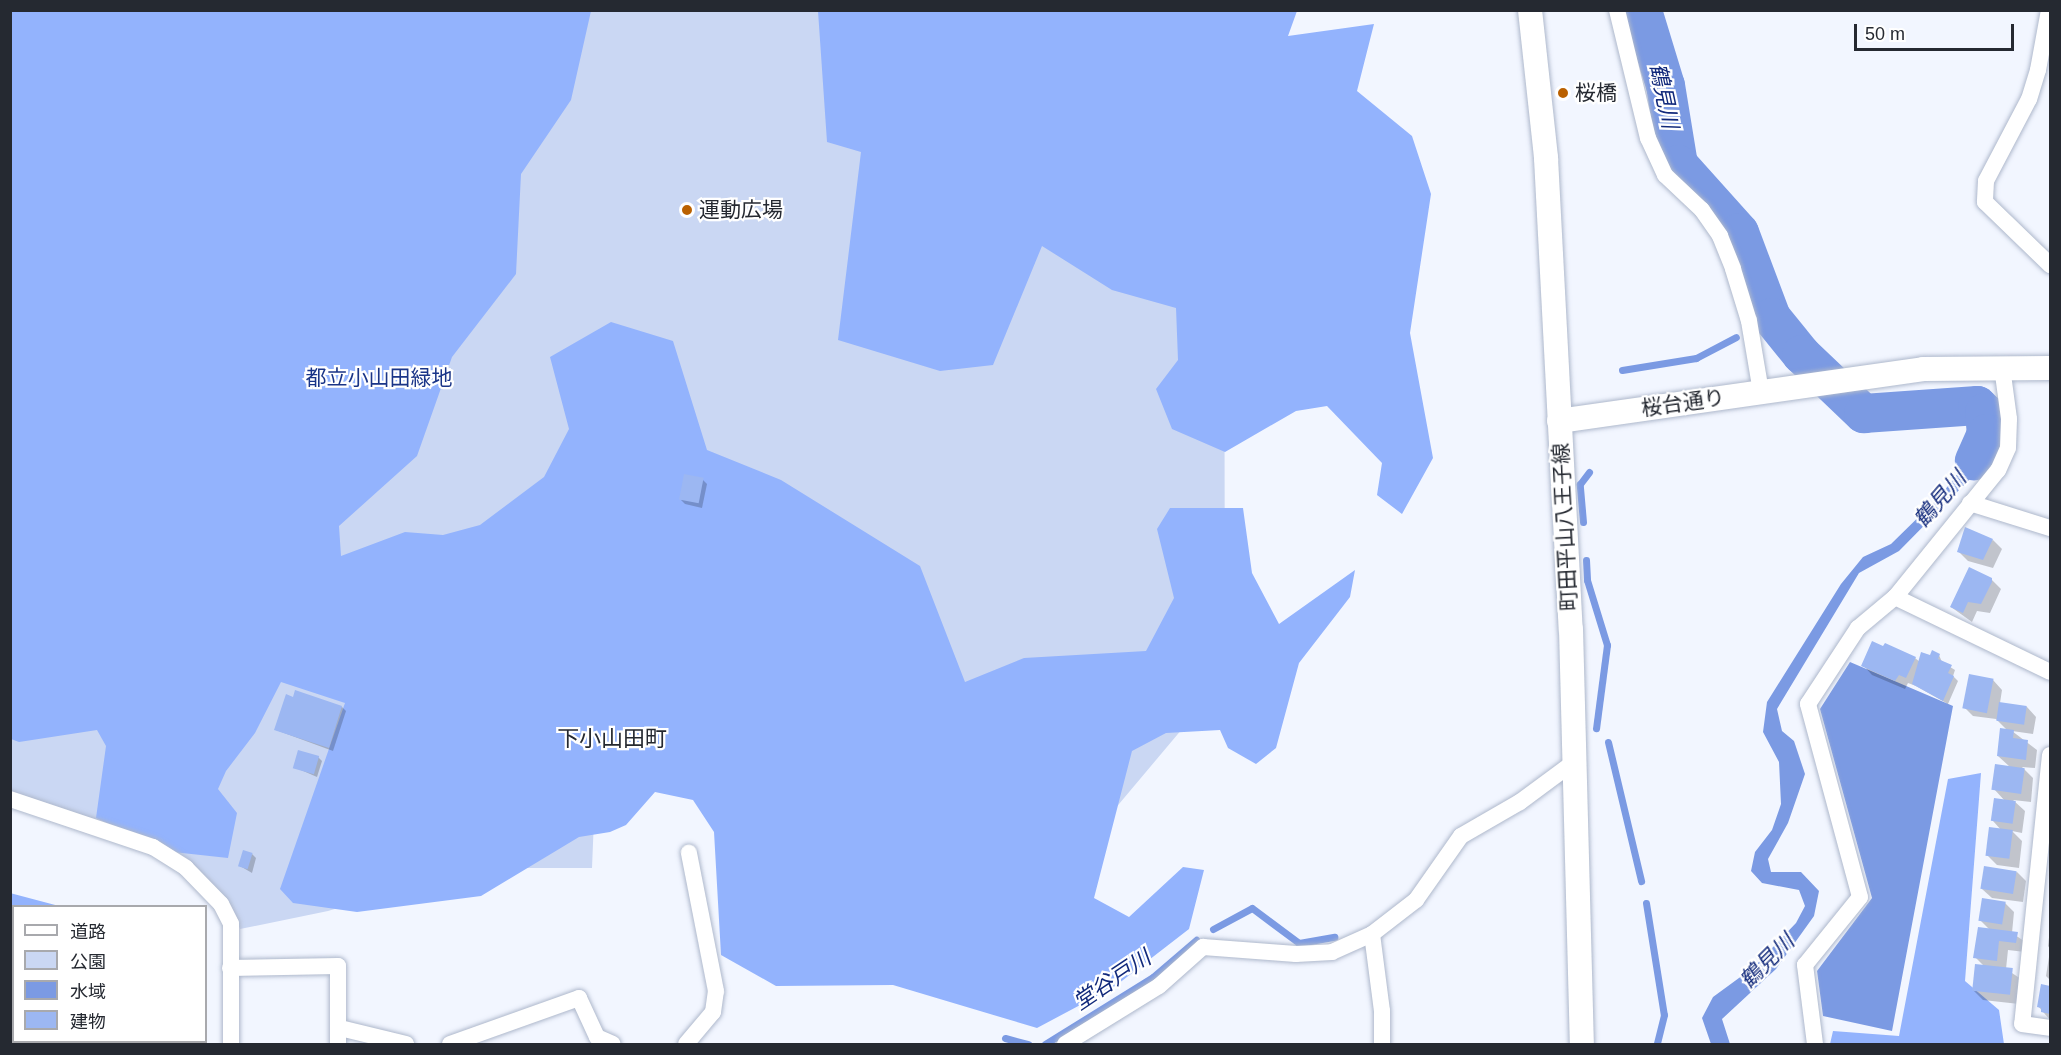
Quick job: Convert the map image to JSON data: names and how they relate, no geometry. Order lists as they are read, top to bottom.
{
  "streets": {
    "main road": ["桜台通り", "町田平山八王子線"]
  },
  "crossings": [
    ["桜台通り", "町田平山八王子線"]
  ],
  "districts": ["下小山田町"],
  "water": ["鶴見川", "堂谷戸川"],
  "parks": ["都立小山田緑地"],
  "places": ["桜橋", "運動広場"],
  "legend": [
    "道路",
    "公園",
    "水域",
    "建物"
  ],
  "scale_bar": "50 m"
}
